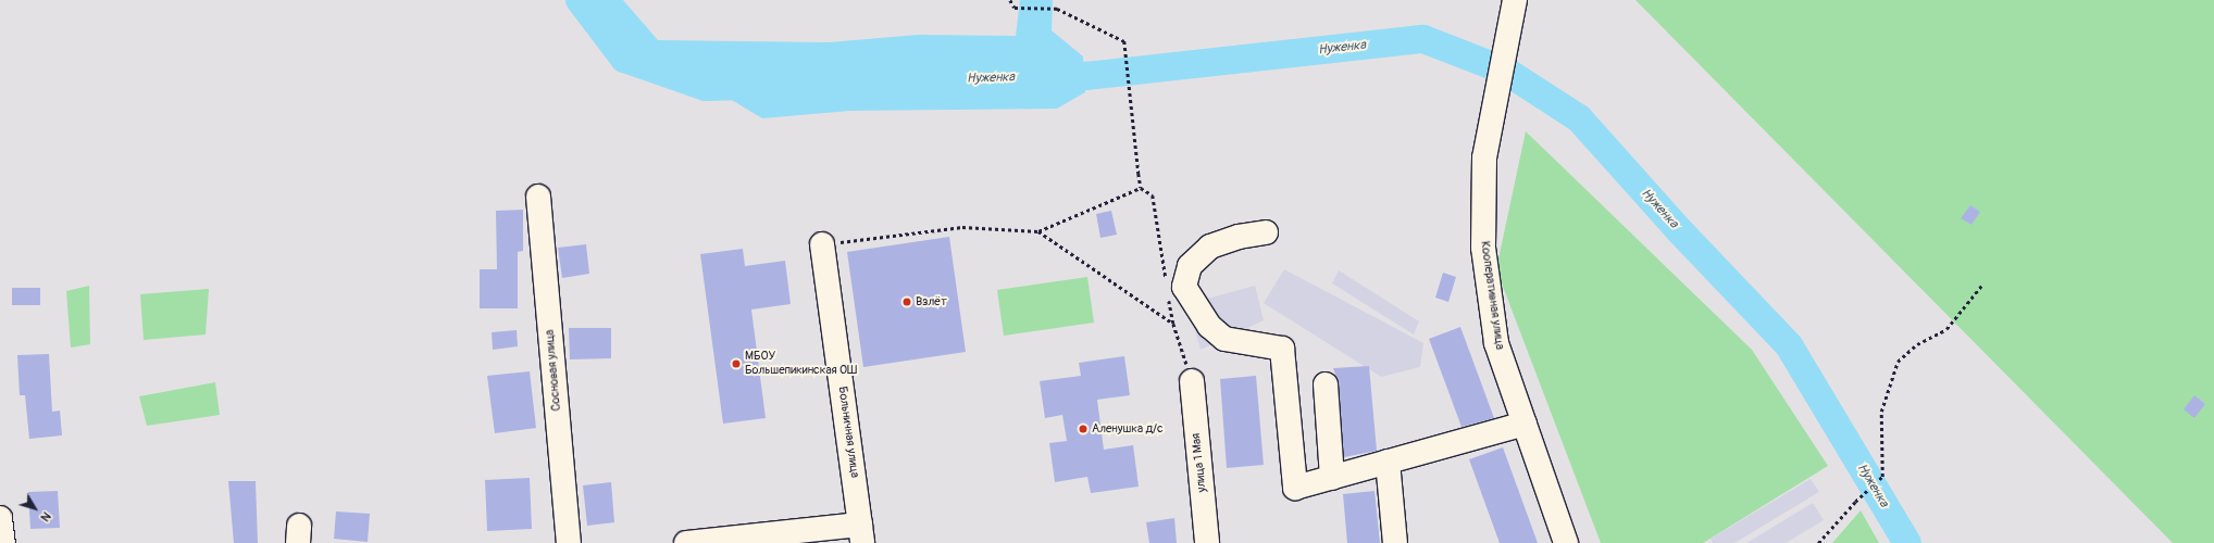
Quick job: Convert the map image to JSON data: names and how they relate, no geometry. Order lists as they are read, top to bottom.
{
  "streets": {
    "street": [
      "Кооперативная улица",
      "Сосновая улица",
      "Больничная улица",
      "улица 1 Мая"
    ]
  },
  "water": ["Нуженка"],
  "places": ["Взлёт", "МБОУ Большепикинская ОШ", "Аленушка д/с"],
  "north": "bottom right"
}
